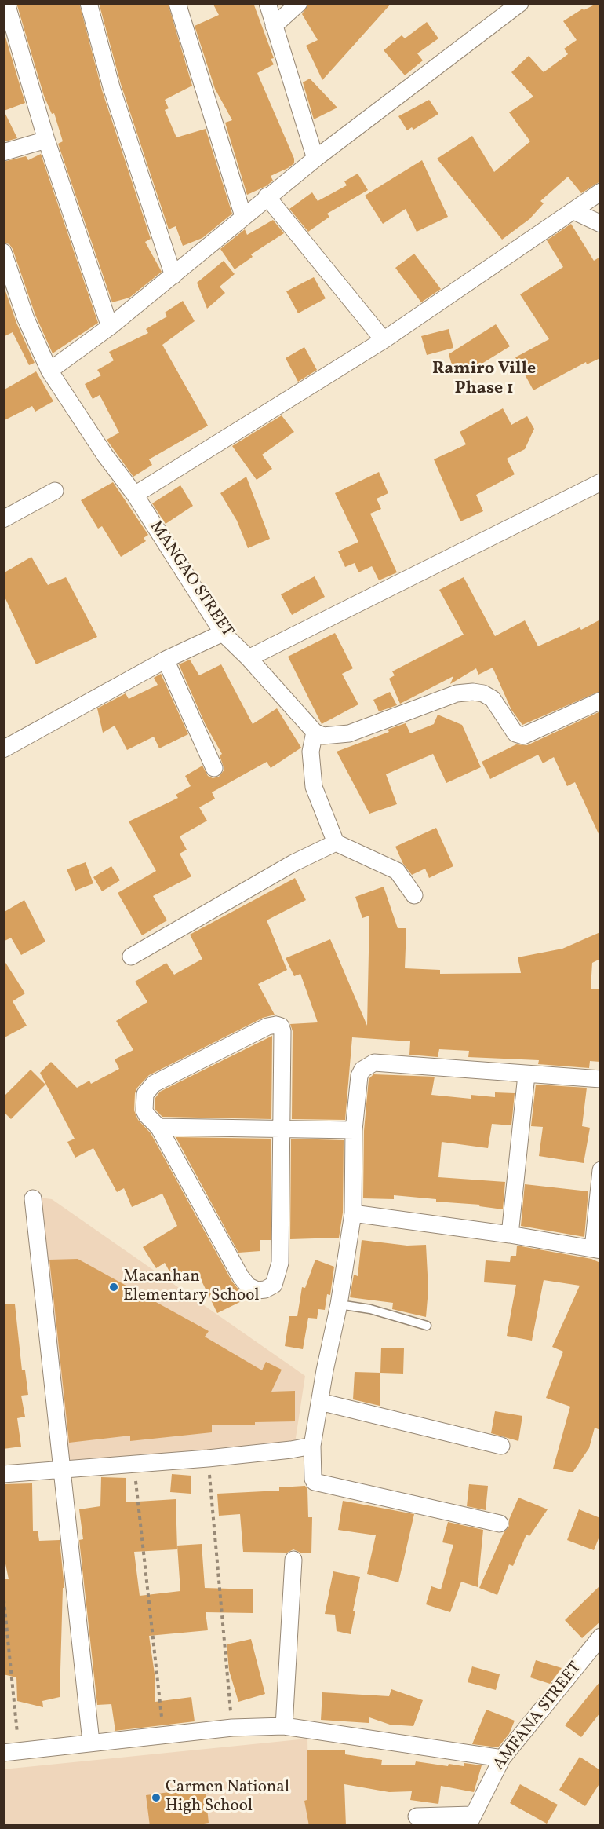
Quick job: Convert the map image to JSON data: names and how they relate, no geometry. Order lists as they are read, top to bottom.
{
  "streets": {
    "street": ["MANGAO STREET", "AMFANA STREET"]
  },
  "districts": ["Ramiro Ville Phase 1"],
  "places": ["Macanhan Elementary School", "Carmen National High School"]
}
